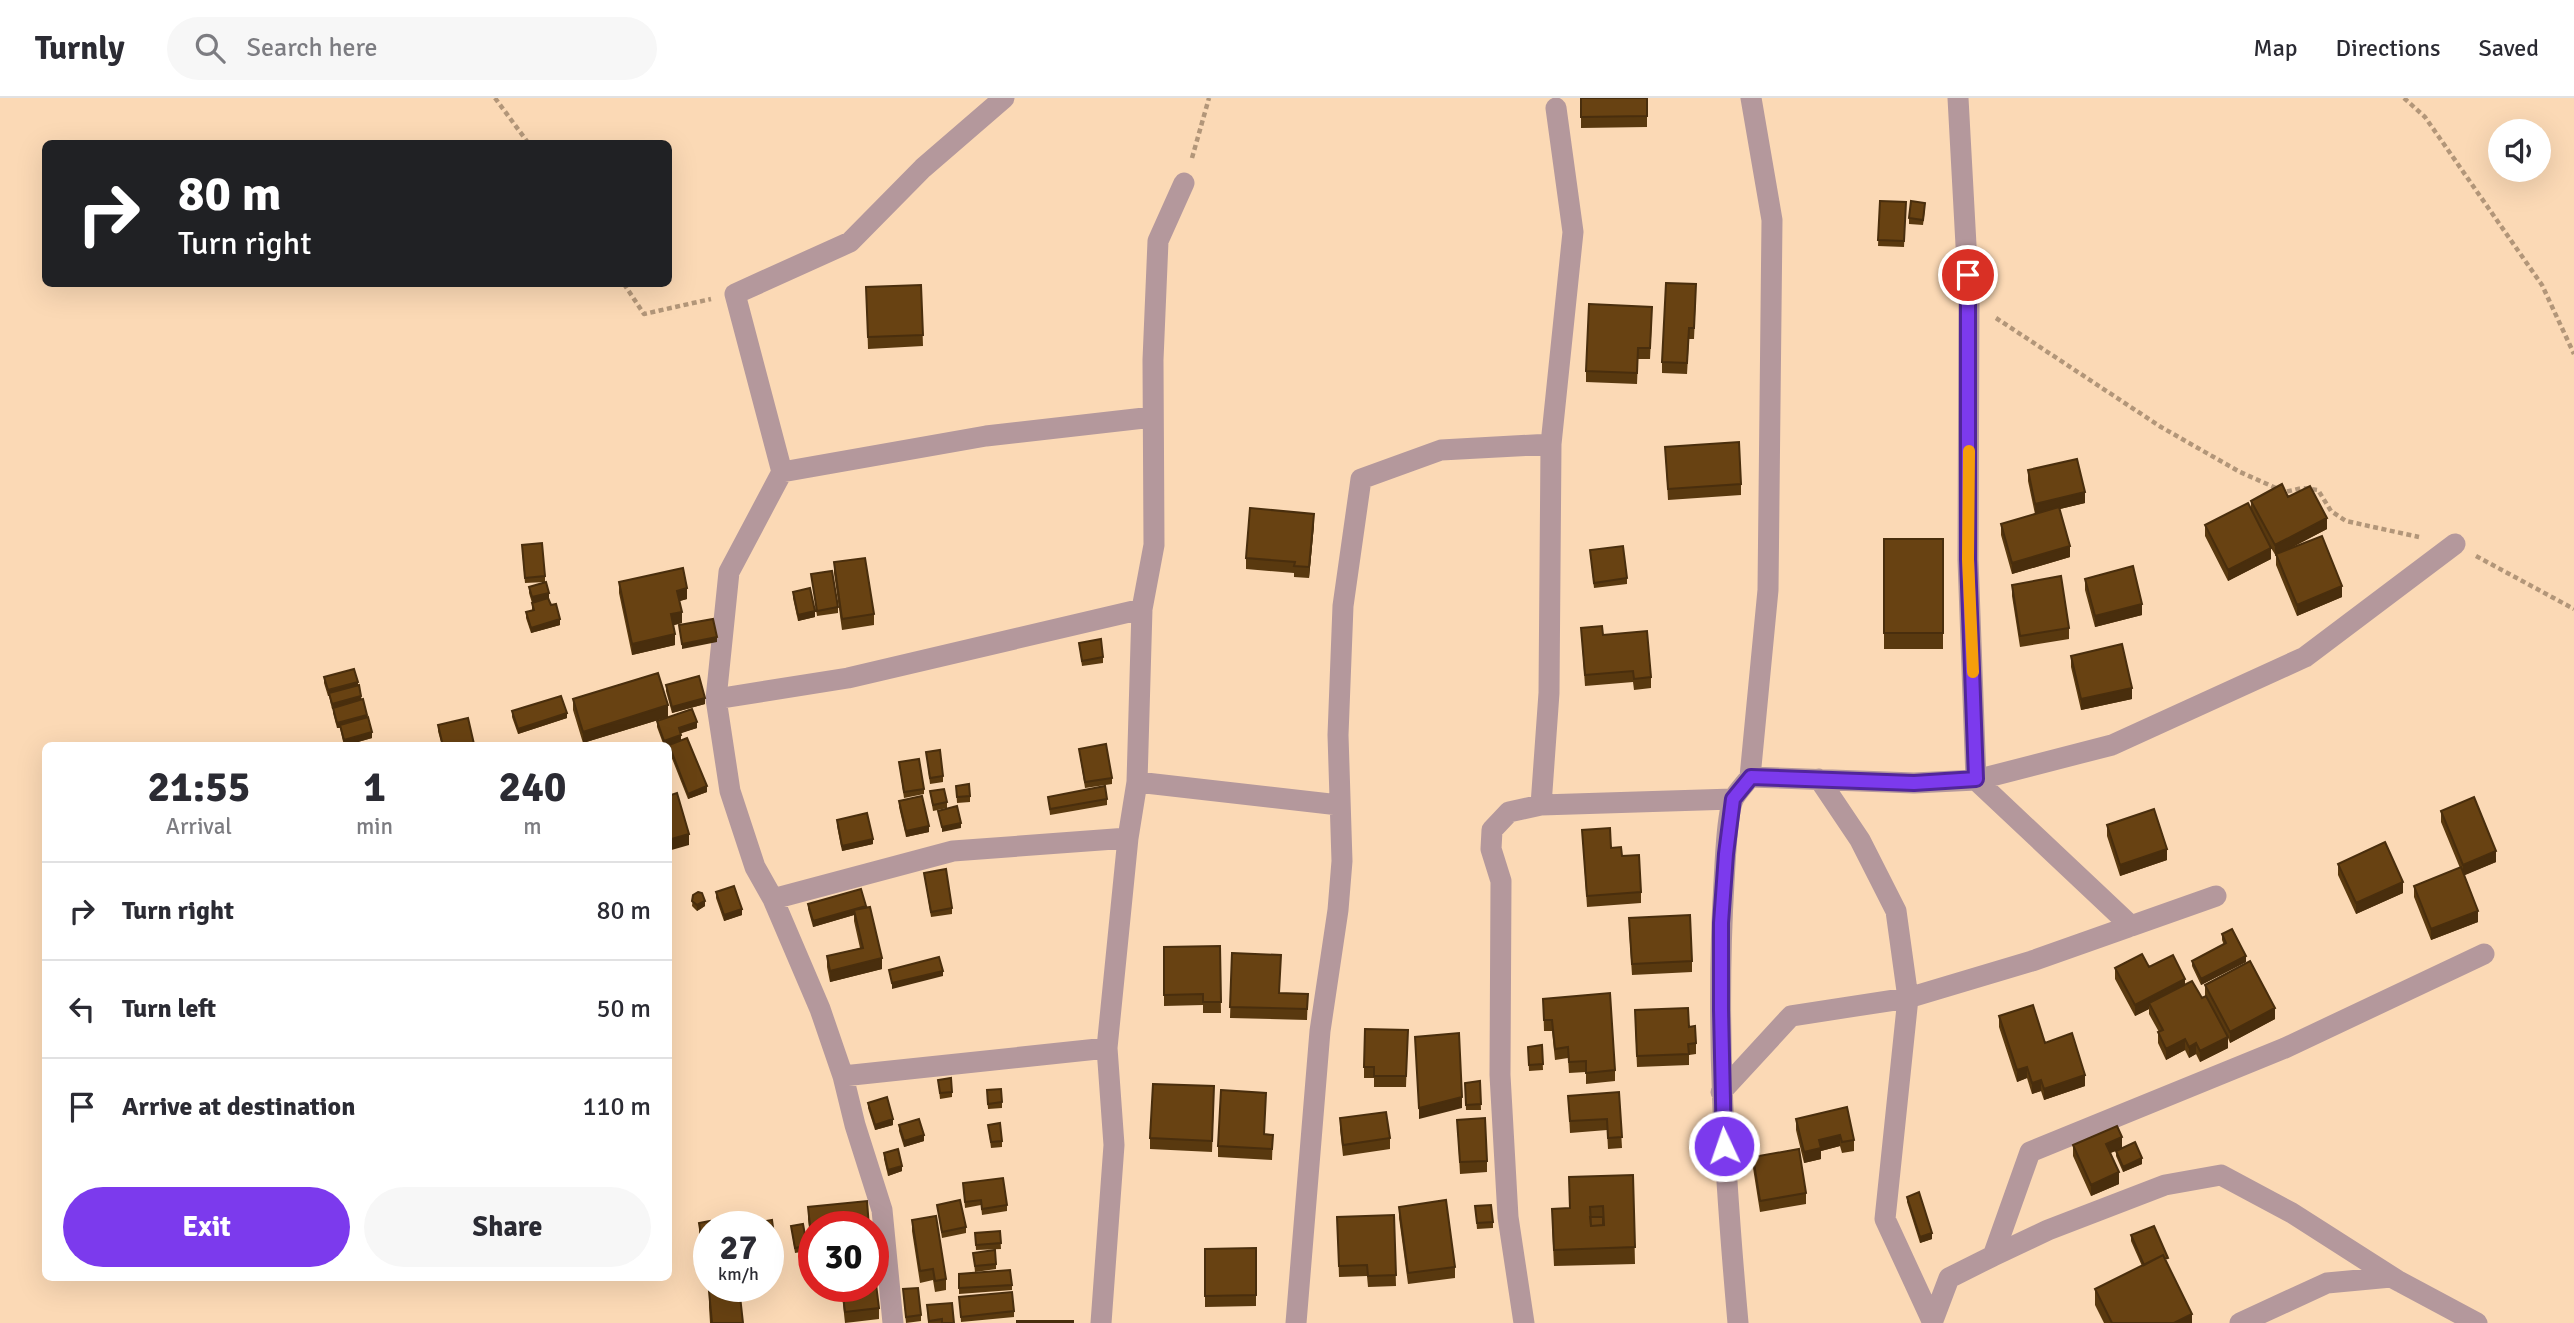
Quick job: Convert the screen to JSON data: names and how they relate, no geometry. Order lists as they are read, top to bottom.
{
  "page": {
    "header": "Turnly",
    "search": "Search here",
    "nav": ["Map", "Directions", "Saved"],
    "turn": ["80 m", "Turn right"],
    "eta": [
      "21:55",
      "Arrival",
      "1",
      "min",
      "240",
      "m"
    ],
    "list": [
      {
        "name": "Turn right",
        "value": "80 m"
      },
      {
        "name": "Turn left",
        "value": "50 m"
      },
      {
        "name": "Arrive at destination",
        "value": "110 m"
      }
    ],
    "buttons": ["Exit", "Share"],
    "speed": "27 km/h",
    "limit": "30"
  }
}
